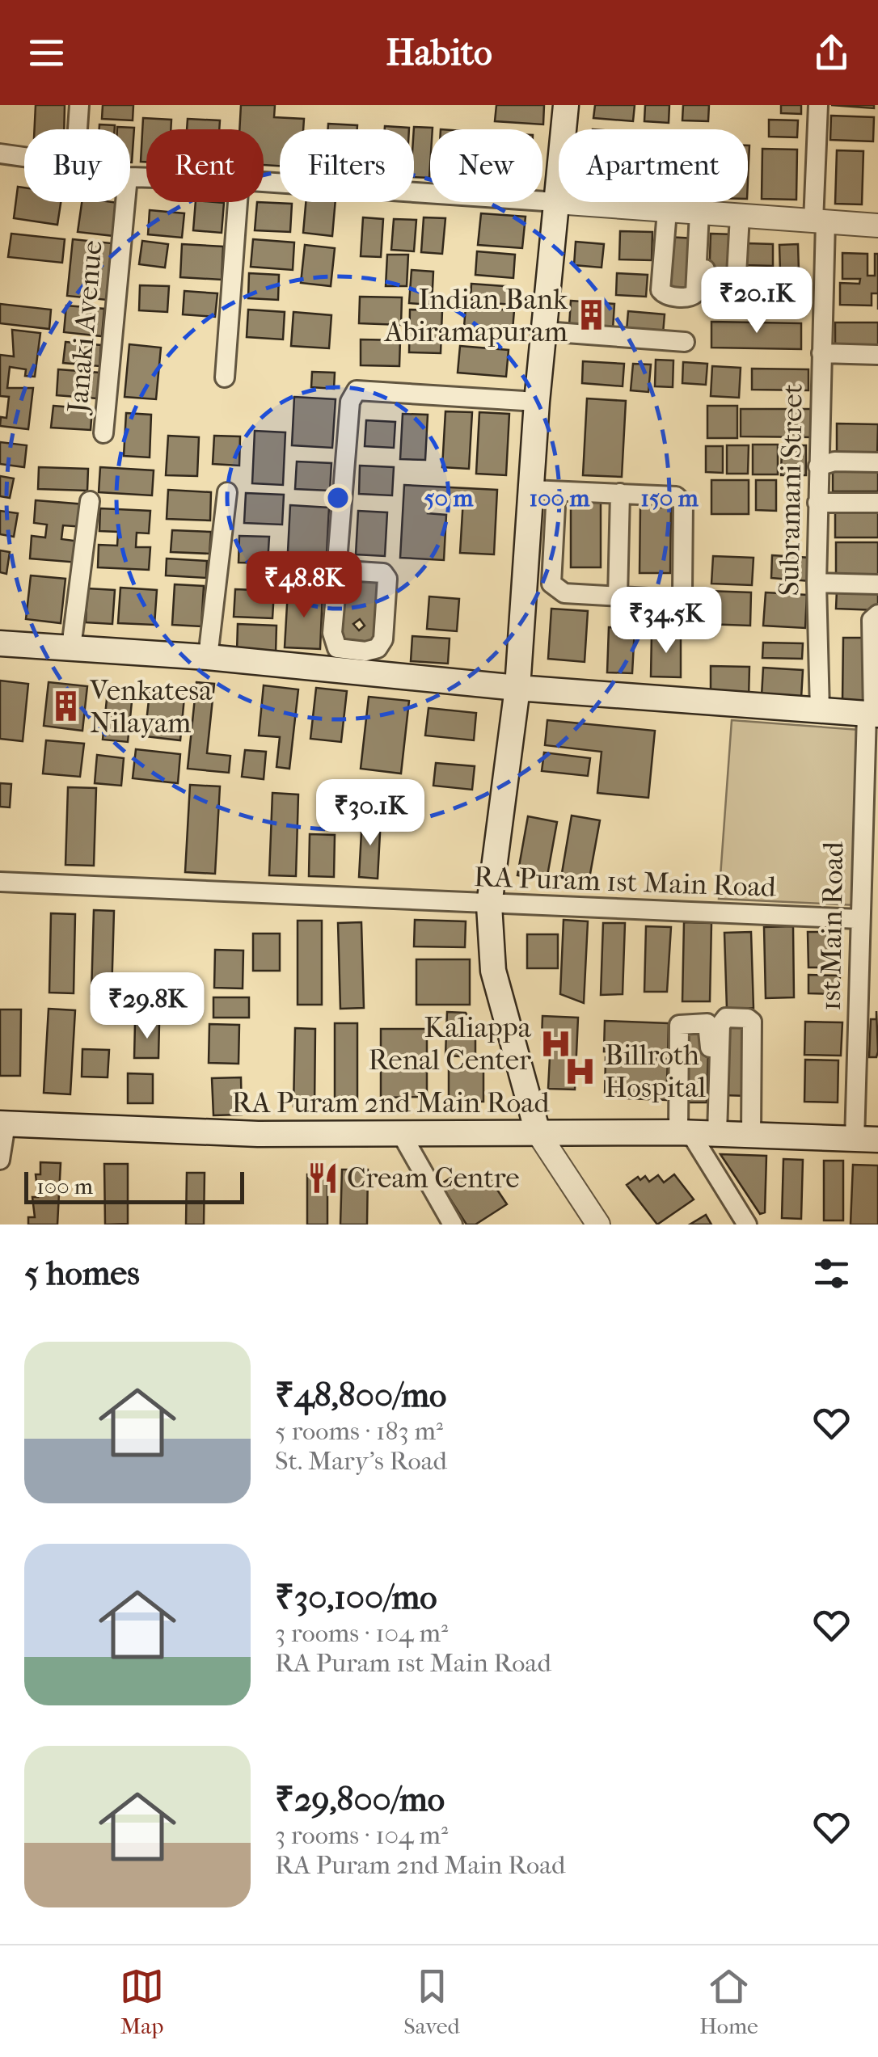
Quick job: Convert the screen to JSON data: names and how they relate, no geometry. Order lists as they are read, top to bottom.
{
  "streets": {
    "main road": ["RA Puram 2nd Main Road"],
    "street": [
      "Janaki Avenue",
      "Subramani Street",
      "RA Puram 1st Main Road",
      "1st Main Road"
    ]
  },
  "crossings": [
    ["RA Puram 1st Main Road", "1st Main Road"],
    ["1st Main Road", "RA Puram 2nd Main Road"]
  ],
  "places": {
    "building": ["Indian Bank Abiramapuram", "Venkatesa Nilayam"],
    "hospital": ["Kaliappa Renal Center", "Billroth Hospital"],
    "restaurant": ["Cream Centre"]
  },
  "scale_bar": "100 m",
  "page": {
    "header": "Habito",
    "chip": [
      "Buy",
      "Rent",
      "Filters",
      "New",
      "Apartment"
    ],
    "price": [
      "₹20.1K",
      "₹48.8K",
      "₹34.5K",
      "₹30.1K",
      "₹29.8K"
    ],
    "scale": "100 m",
    "heading": "5 homes",
    "list": [
      {
        "name": "₹48,800/mo",
        "note": "5 rooms · 183 m² · St. Mary's Road"
      },
      {
        "name": "₹30,100/mo",
        "note": "3 rooms · 104 m² · RA Puram 1st Main Road"
      },
      {
        "name": "₹29,800/mo",
        "note": "3 rooms · 104 m² · RA Puram 2nd Main Road"
      }
    ],
    "tabs": ["Map", "Saved", "Home"]
  },
  "rings": ["50 m", "100 m", "150 m"]
}
